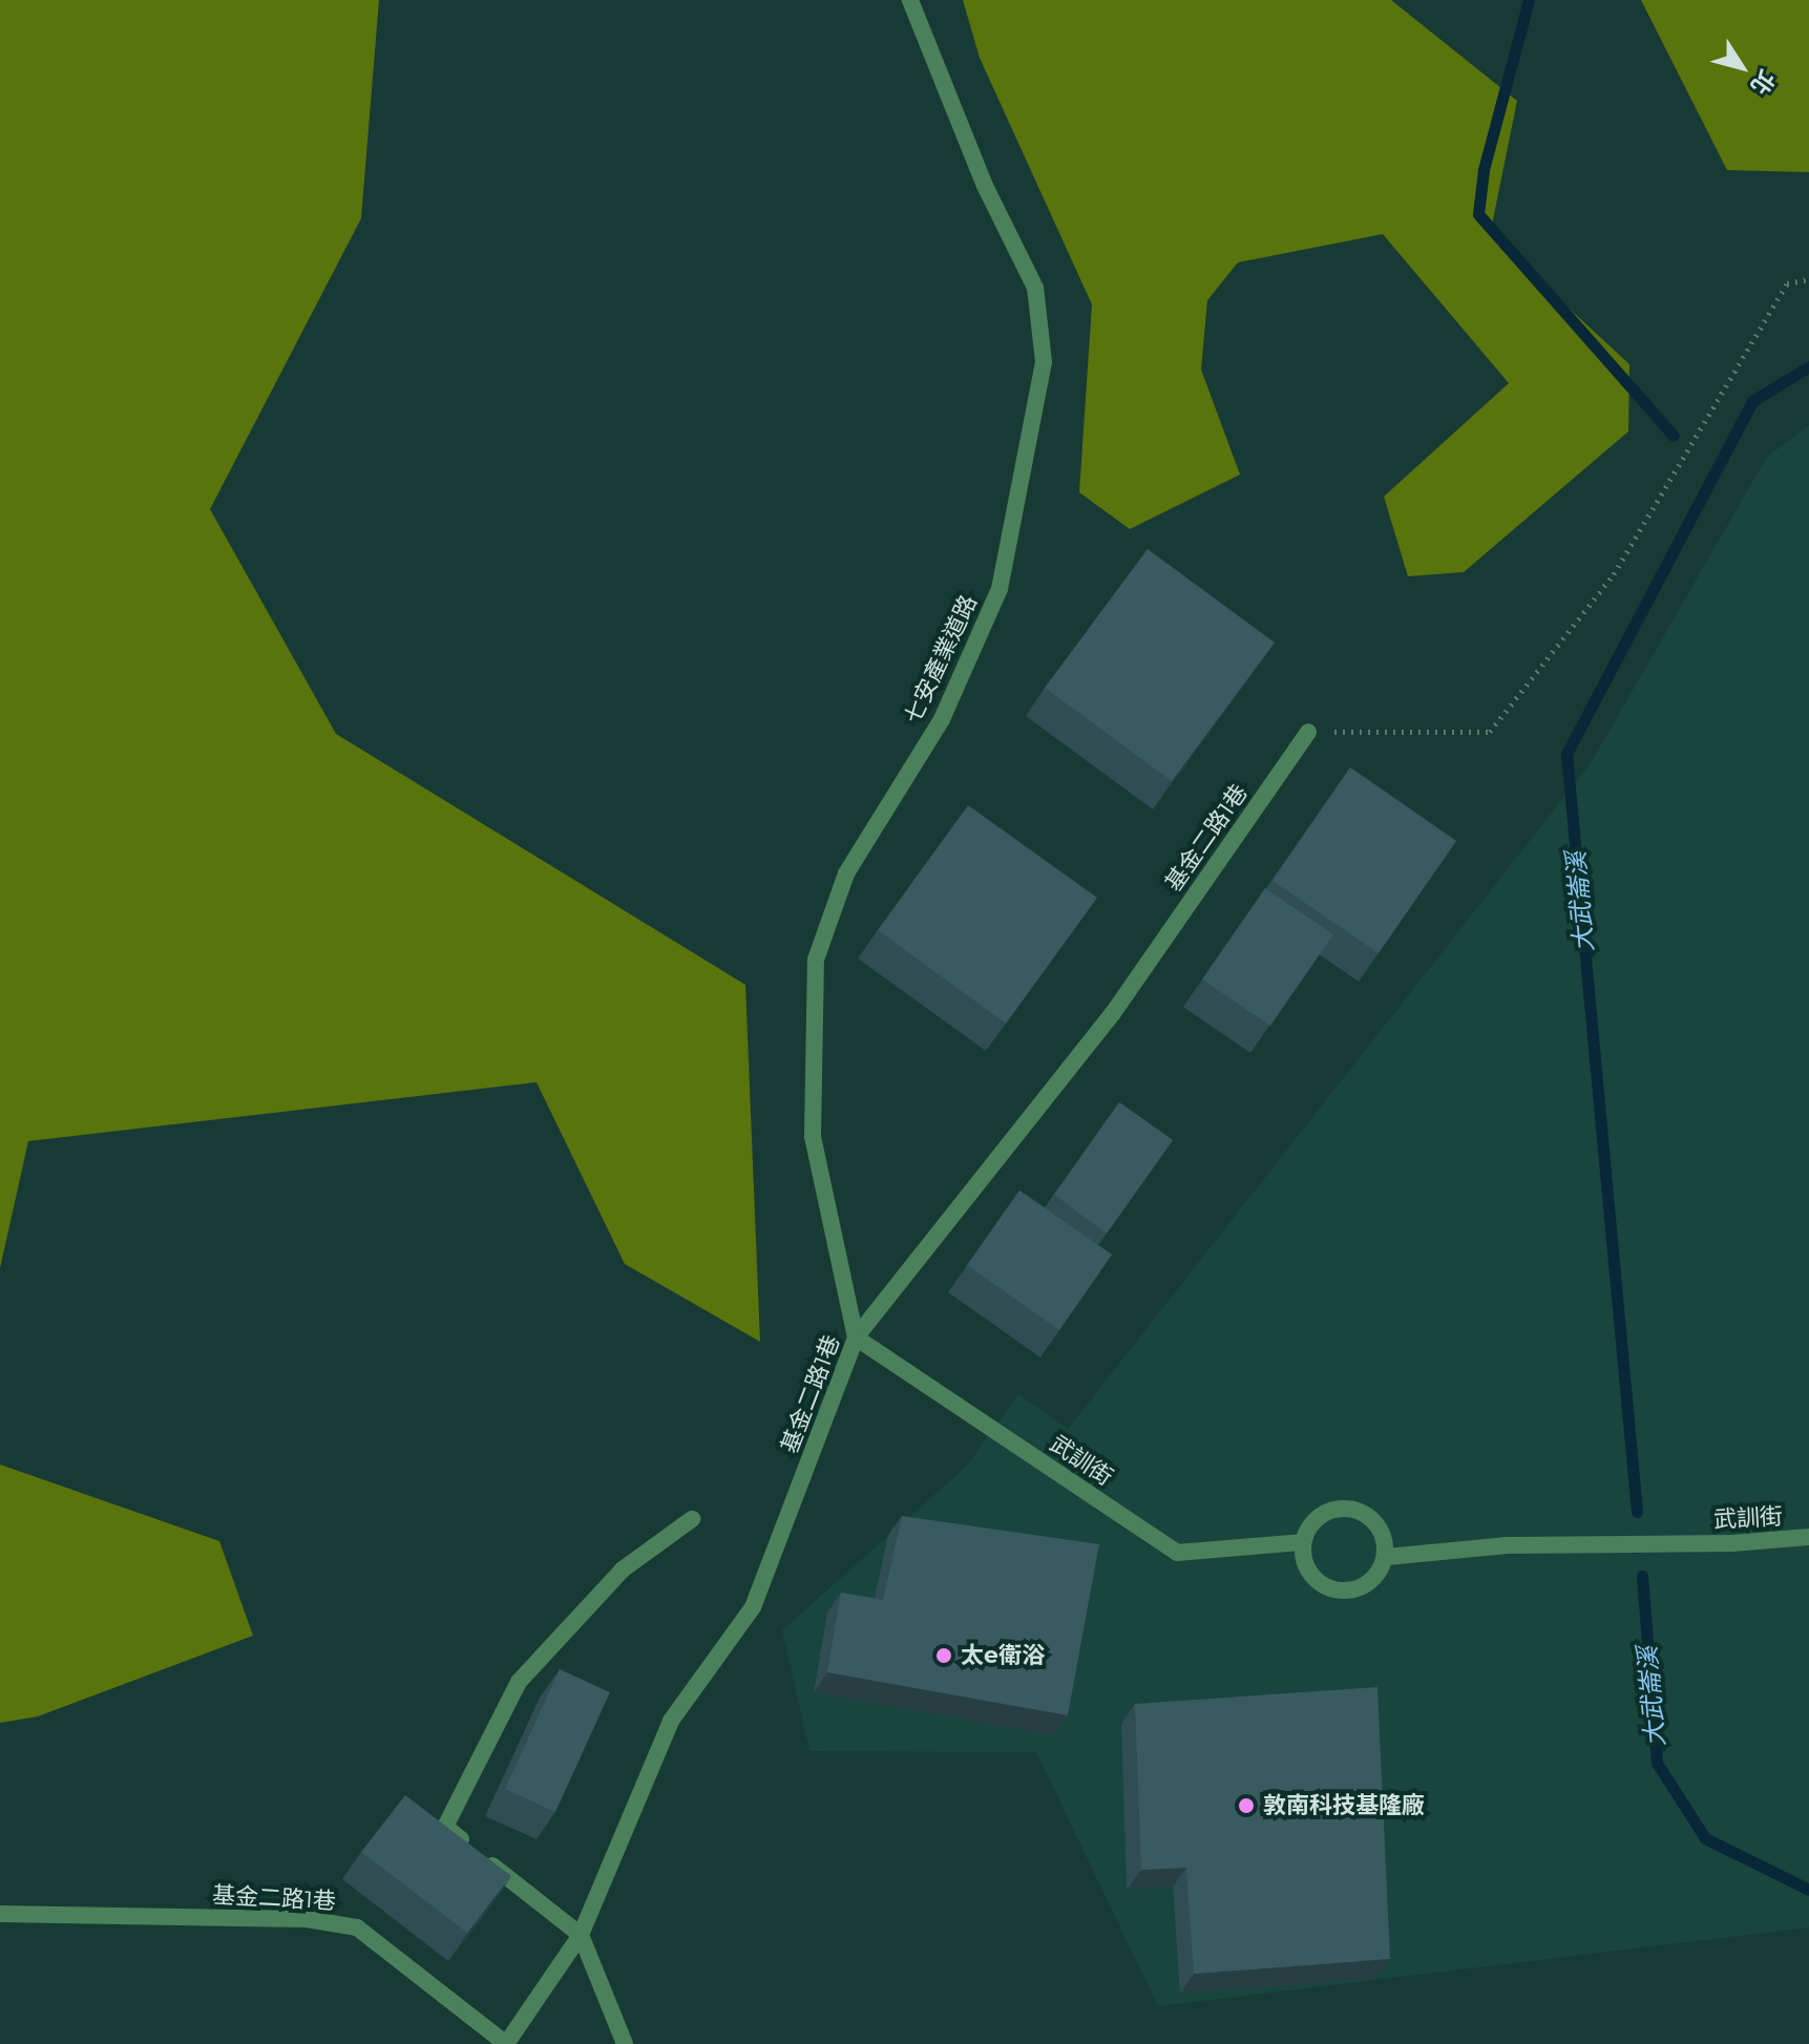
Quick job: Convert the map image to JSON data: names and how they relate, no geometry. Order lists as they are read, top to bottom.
{
  "streets": {
    "street": ["七安產業道路", "基金二路1巷", "武訓街"]
  },
  "crossings": [
    ["七安產業道路", "基金二路1巷"],
    ["七安產業道路", "武訓街"],
    ["基金二路1巷", "武訓街"]
  ],
  "water": ["大武崙溪"],
  "places": ["太e衛浴", "敦南科技基隆廠"],
  "north": "bottom right"
}
